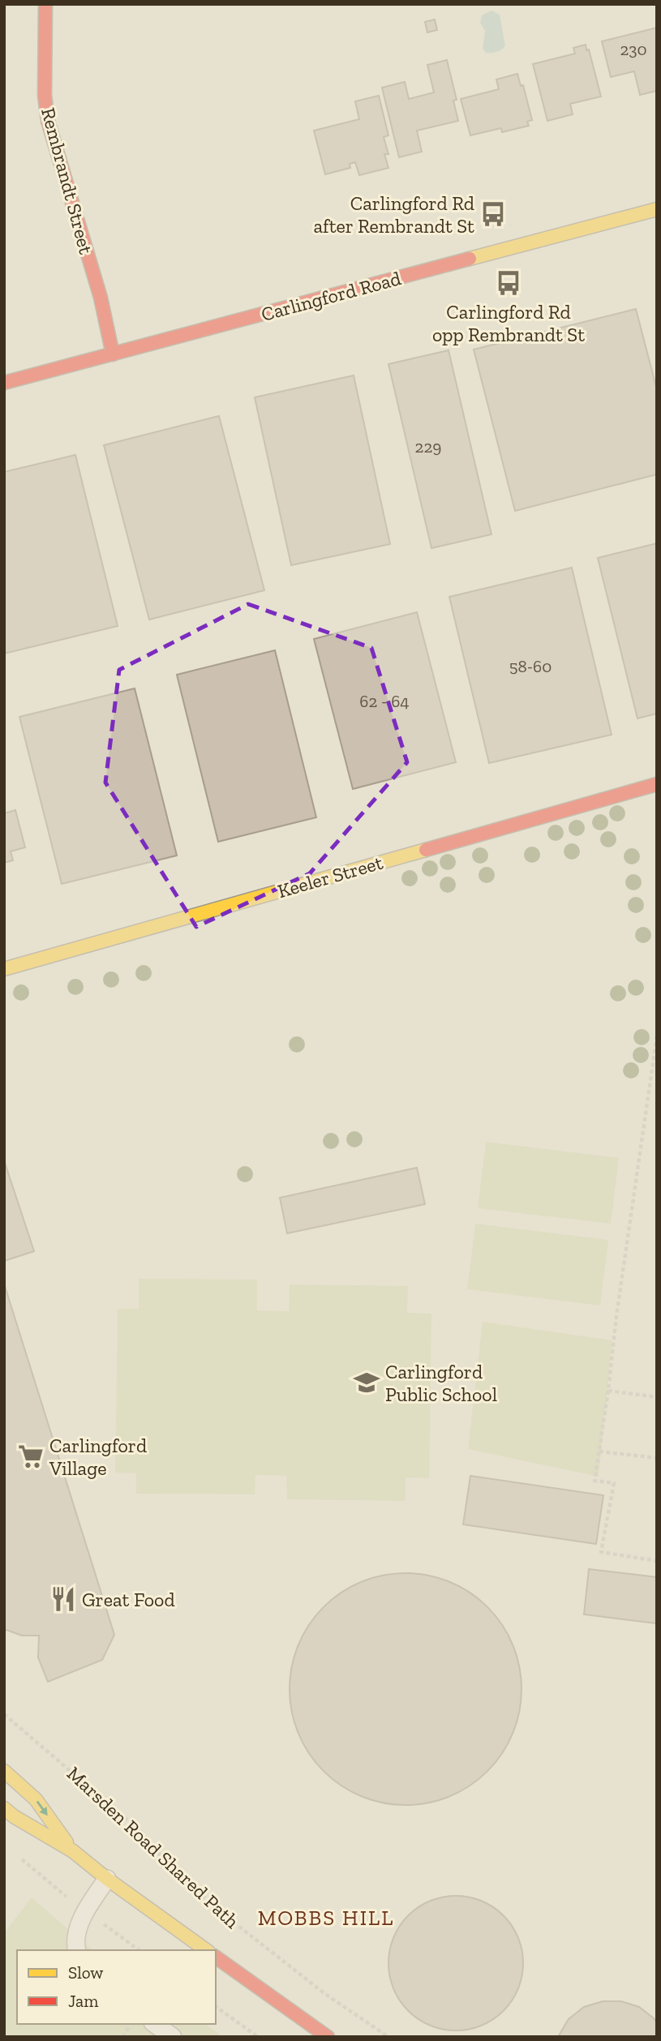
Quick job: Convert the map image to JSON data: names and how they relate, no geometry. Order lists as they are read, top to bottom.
{
  "streets": {
    "main road": ["Rembrandt Street", "Carlingford Road", "Keeler Street"],
    "path": ["Marsden Road Shared Path"]
  },
  "crossings": [
    ["Rembrandt Street", "Carlingford Road"]
  ],
  "districts": ["MOBBS HILL"],
  "places": {
    "bus stop": ["Carlingford Rd after Rembrandt St", "Carlingford Rd opp Rembrandt St"],
    "school or university": ["Carlingford Public School"],
    "supermarket": ["Carlingford Village"],
    "restaurant": ["Great Food"]
  },
  "house_numbers": [
    "230",
    "229",
    "58-60",
    "62 - 64"
  ],
  "legend": ["Slow", "Jam"]
}
